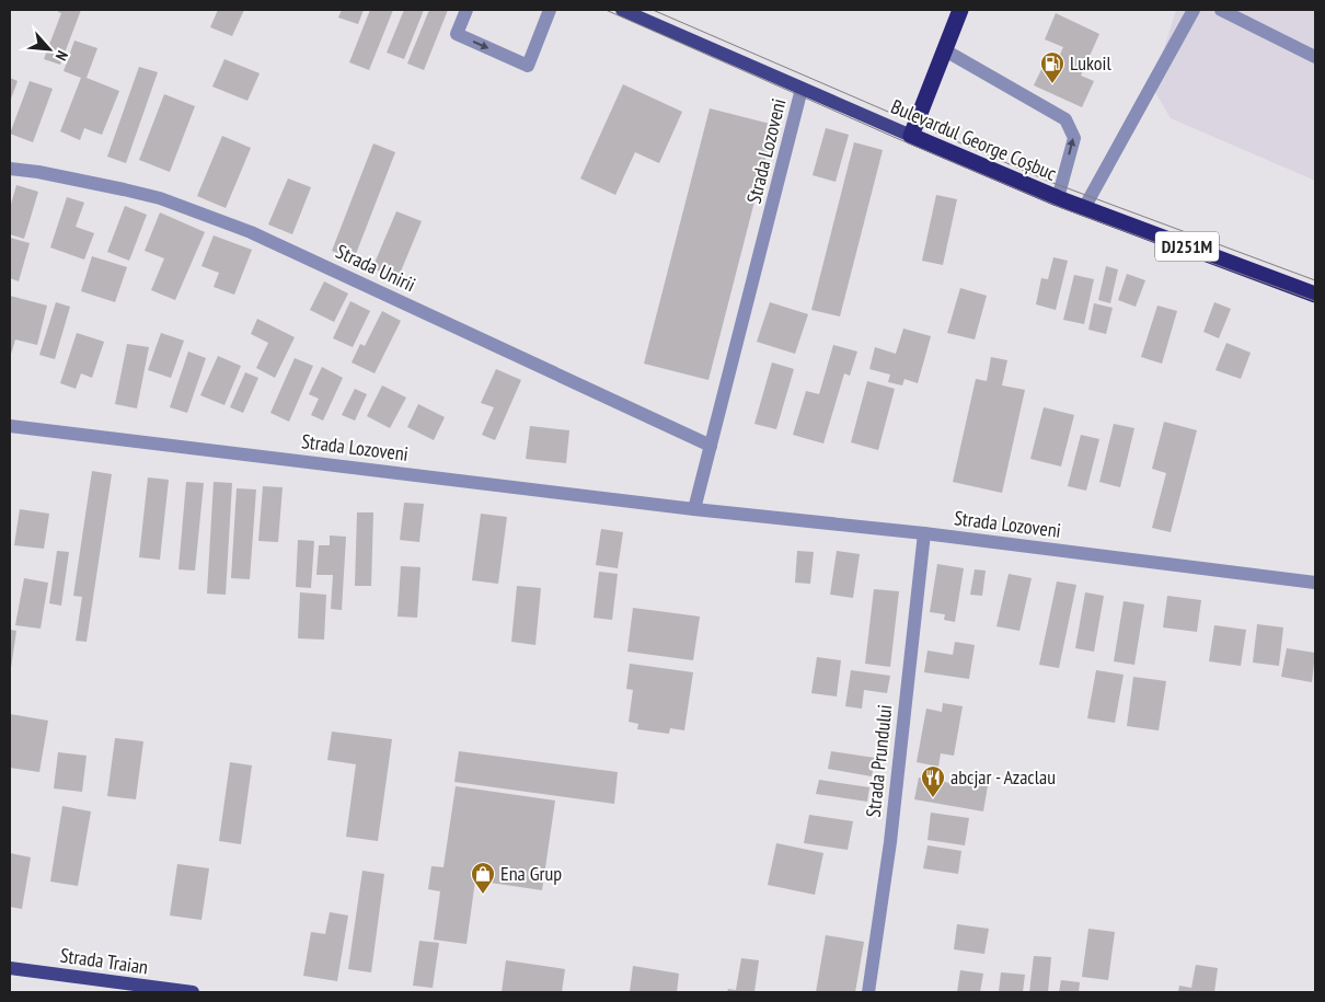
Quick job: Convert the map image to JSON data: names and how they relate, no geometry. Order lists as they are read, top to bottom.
{
  "streets": {
    "highway": ["Bulevardul George Coșbuc", "DJ251M"],
    "main road": ["Strada Traian"],
    "street": ["Strada Lozoveni", "Strada Unirii", "Strada Prundului"]
  },
  "crossings": [
    ["Bulevardul George Coșbuc", "Strada Lozoveni"],
    ["Strada Lozoveni", "Strada Unirii"],
    ["Strada Lozoveni", "Strada Prundului"]
  ],
  "places": {
    "fuel station": ["Lukoil"],
    "restaurant": ["abcjar - Azaclau"],
    "shop": ["Ena Grup"]
  },
  "north": "bottom right"
}
